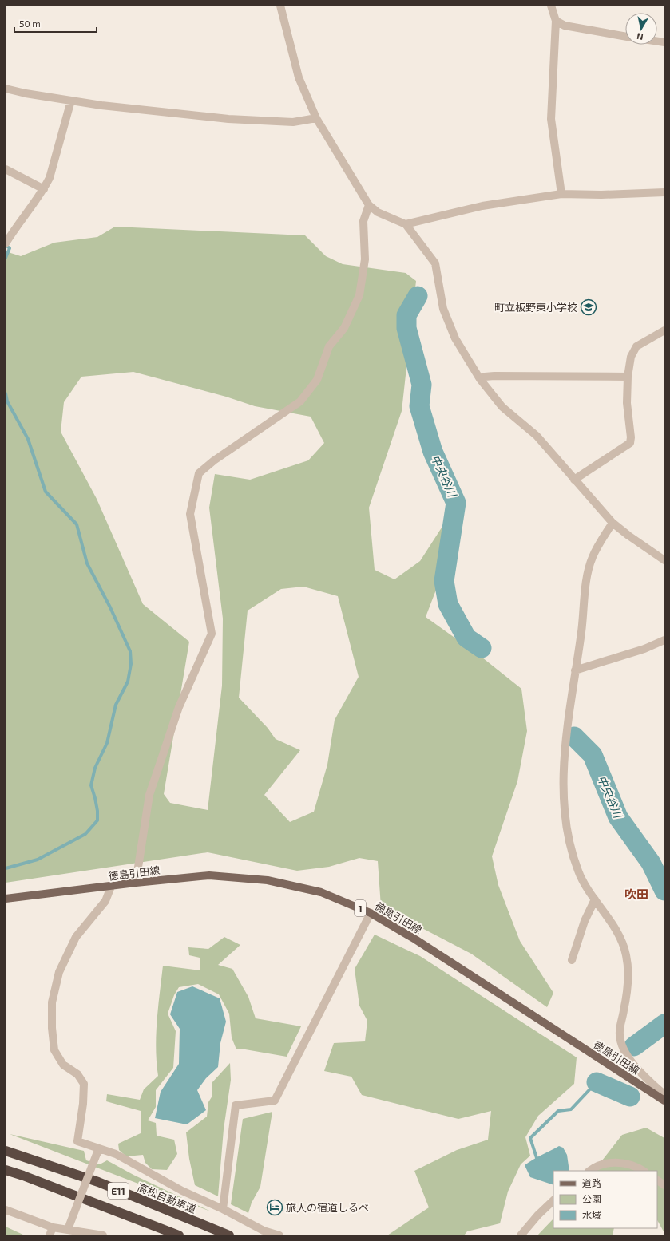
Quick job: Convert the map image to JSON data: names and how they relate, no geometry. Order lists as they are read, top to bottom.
{
  "streets": {
    "highway": ["E11", "高松自動車道"],
    "main road": ["徳島引田線", "1"]
  },
  "districts": ["吹田"],
  "water": ["中央谷川"],
  "places": {
    "school or university": ["町立板野東小学校"],
    "hotel": ["旅人の宿道しるべ"]
  },
  "legend": ["道路", "公園", "水域"],
  "scale_bar": "50 m",
  "north": "bottom"
}
